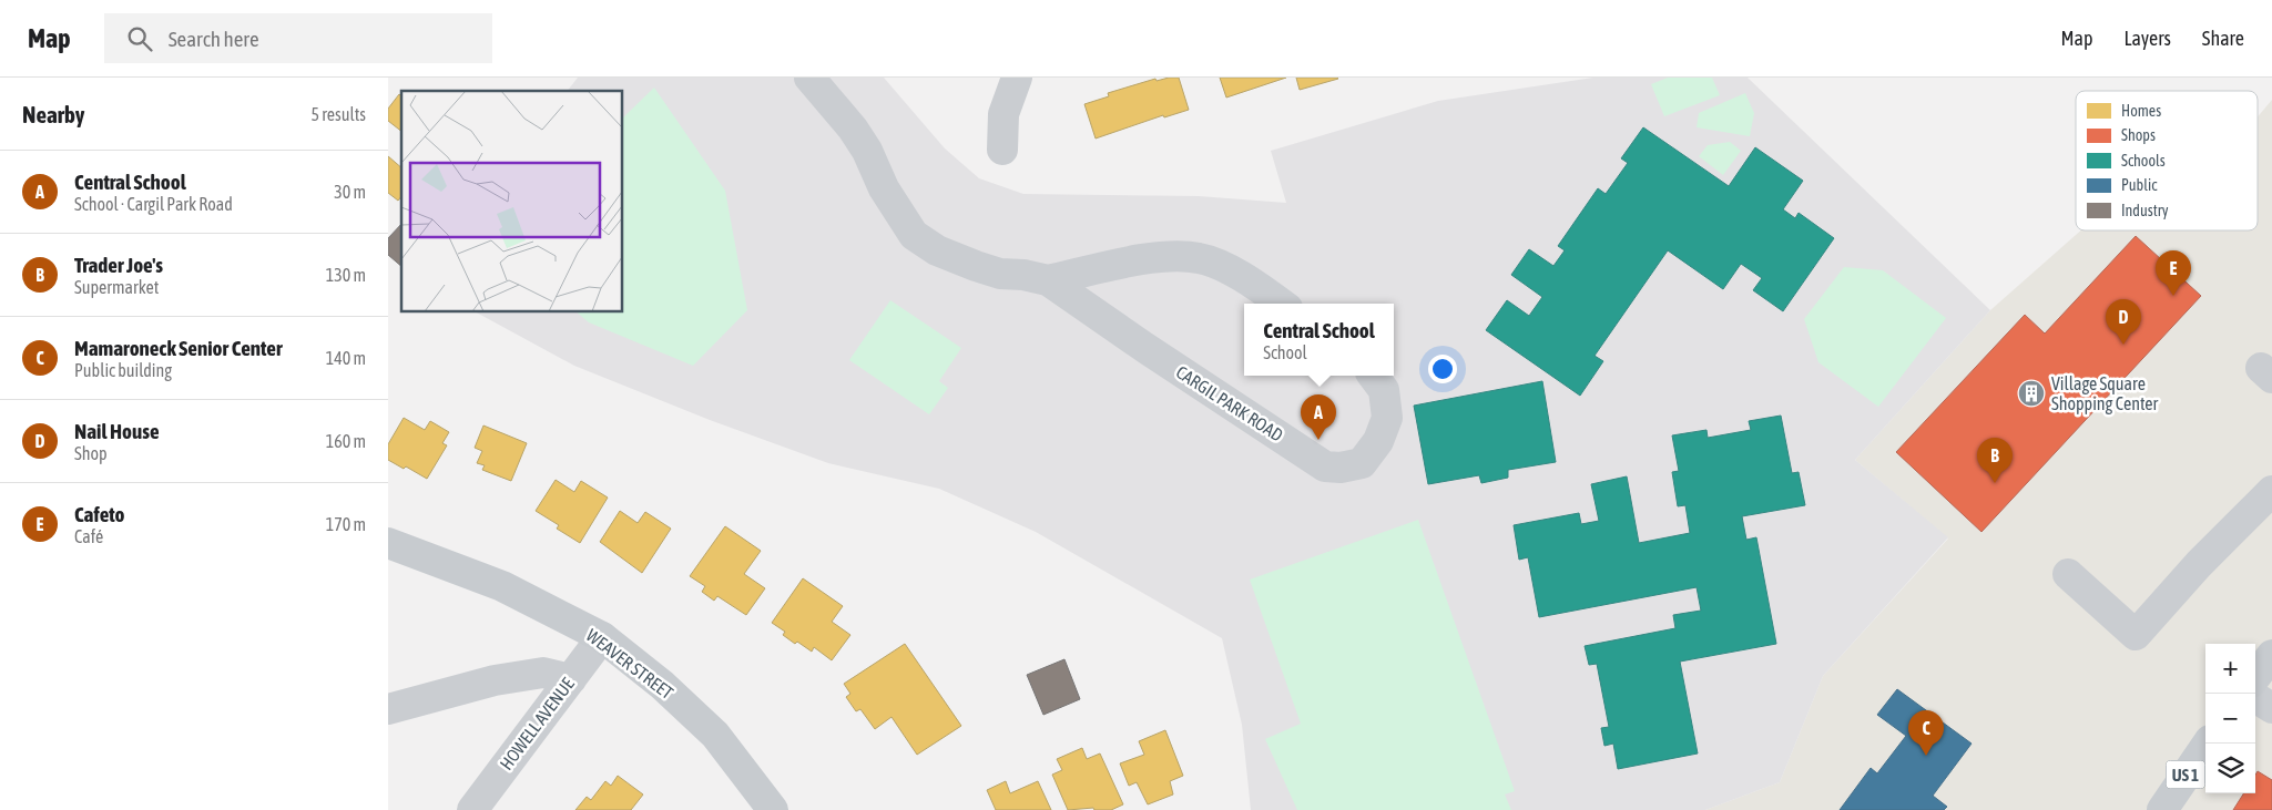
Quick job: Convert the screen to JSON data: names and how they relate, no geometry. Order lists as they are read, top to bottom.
{
  "streets": {
    "main road": ["WEAVER STREET", "US 1"],
    "street": ["CARGIL PARK ROAD", "HOWELL AVENUE"]
  },
  "crossings": [
    ["WEAVER STREET", "HOWELL AVENUE"]
  ],
  "places": {
    "building": ["Village Square Shopping Center"]
  },
  "legend": [
    "Homes",
    "Shops",
    "Schools",
    "Public",
    "Industry"
  ],
  "page": {
    "header": "Map",
    "search": "Search here",
    "nav": ["Map", "Layers", "Share"],
    "heading": ["Nearby", "5 results"],
    "list": [
      {
        "mark": "A",
        "name": "Central School",
        "note": "School · Cargil Park Road",
        "value": "30 m"
      },
      {
        "mark": "B",
        "name": "Trader Joe's",
        "note": "Supermarket",
        "value": "130 m"
      },
      {
        "mark": "C",
        "name": "Mamaroneck Senior Center",
        "note": "Public building",
        "value": "140 m"
      },
      {
        "mark": "D",
        "name": "Nail House",
        "note": "Shop",
        "value": "160 m"
      },
      {
        "mark": "E",
        "name": "Cafeto",
        "note": "Café",
        "value": "170 m"
      }
    ],
    "pins": [
      "E",
      "D",
      "A",
      "B",
      "C"
    ],
    "popup": ["Central School", "School"],
    "map_buttons": ["+", "−"]
  }
}
